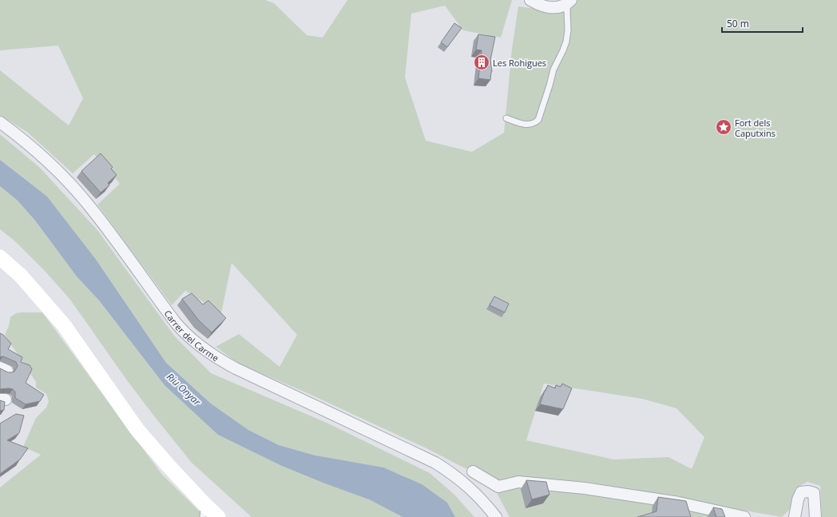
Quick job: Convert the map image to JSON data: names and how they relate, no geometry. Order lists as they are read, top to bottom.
{
  "streets": {
    "street": ["Carrer del Carme"]
  },
  "water": ["Riu Onyar"],
  "places": {
    "building": ["Les Rohigues"],
    "place": ["Fort dels Caputxins"]
  },
  "scale_bar": "50 m"
}
